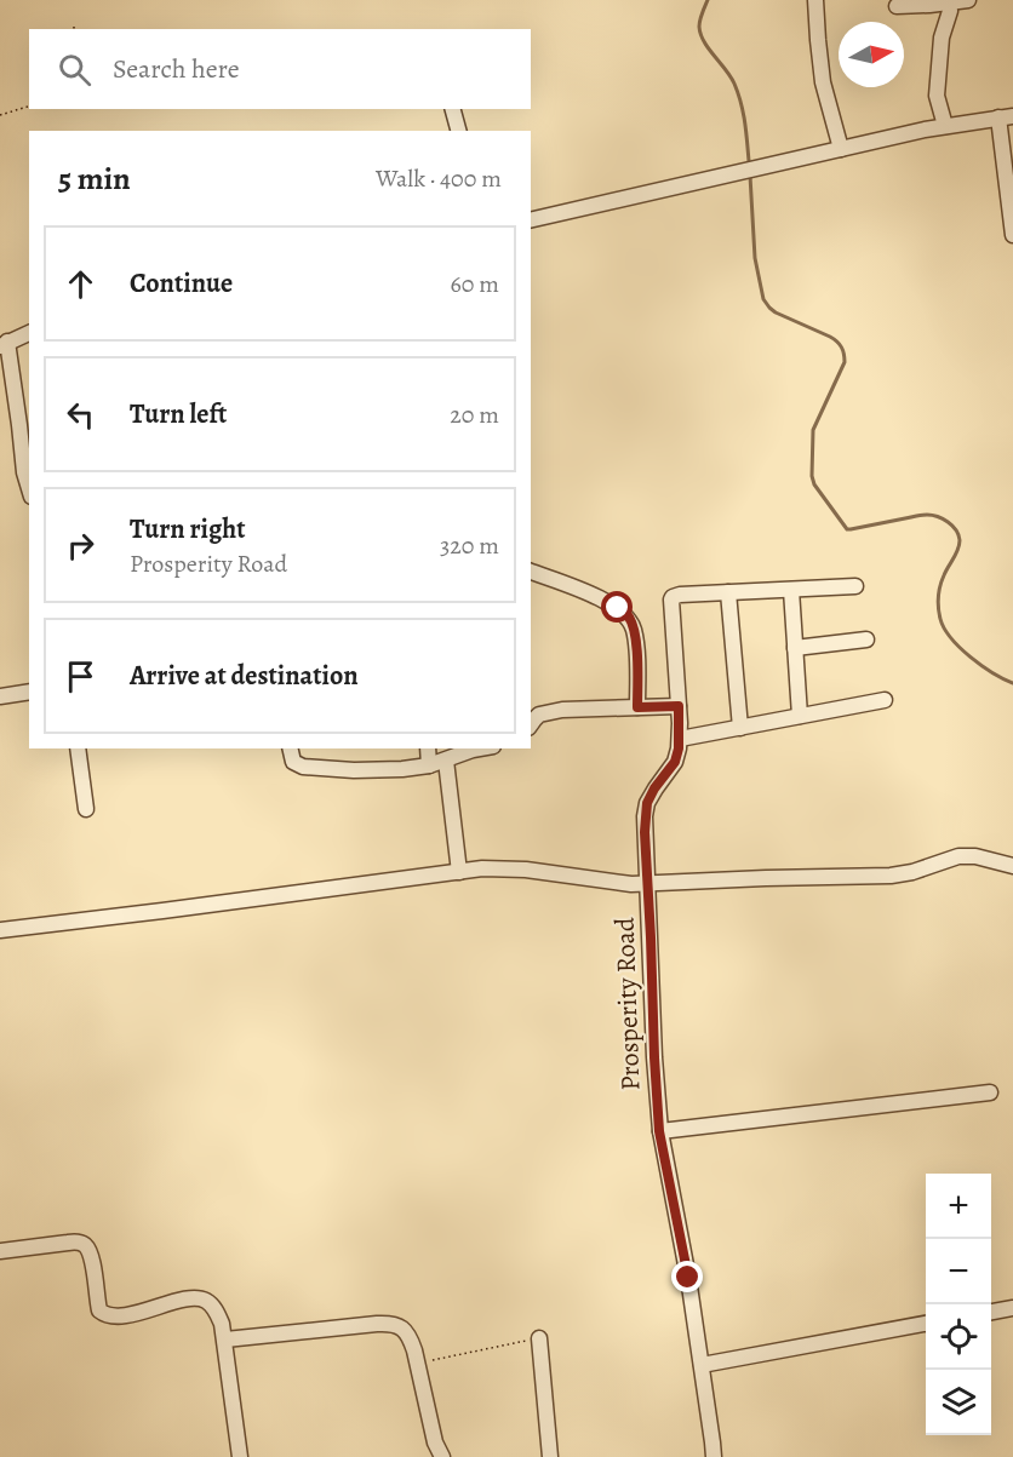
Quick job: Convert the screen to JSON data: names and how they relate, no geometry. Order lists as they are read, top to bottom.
{
  "streets": {
    "street": ["Prosperity Road"]
  },
  "north": "right",
  "page": {
    "search": "Search here",
    "heading": ["5 min", "Walk · 400 m"],
    "list": [
      ["Continue", "60 m"],
      ["Turn left", "20 m"],
      ["Turn right", "Prosperity Road", "320 m"],
      "Arrive at destination"
    ],
    "map_buttons": ["+", "−"]
  }
}
